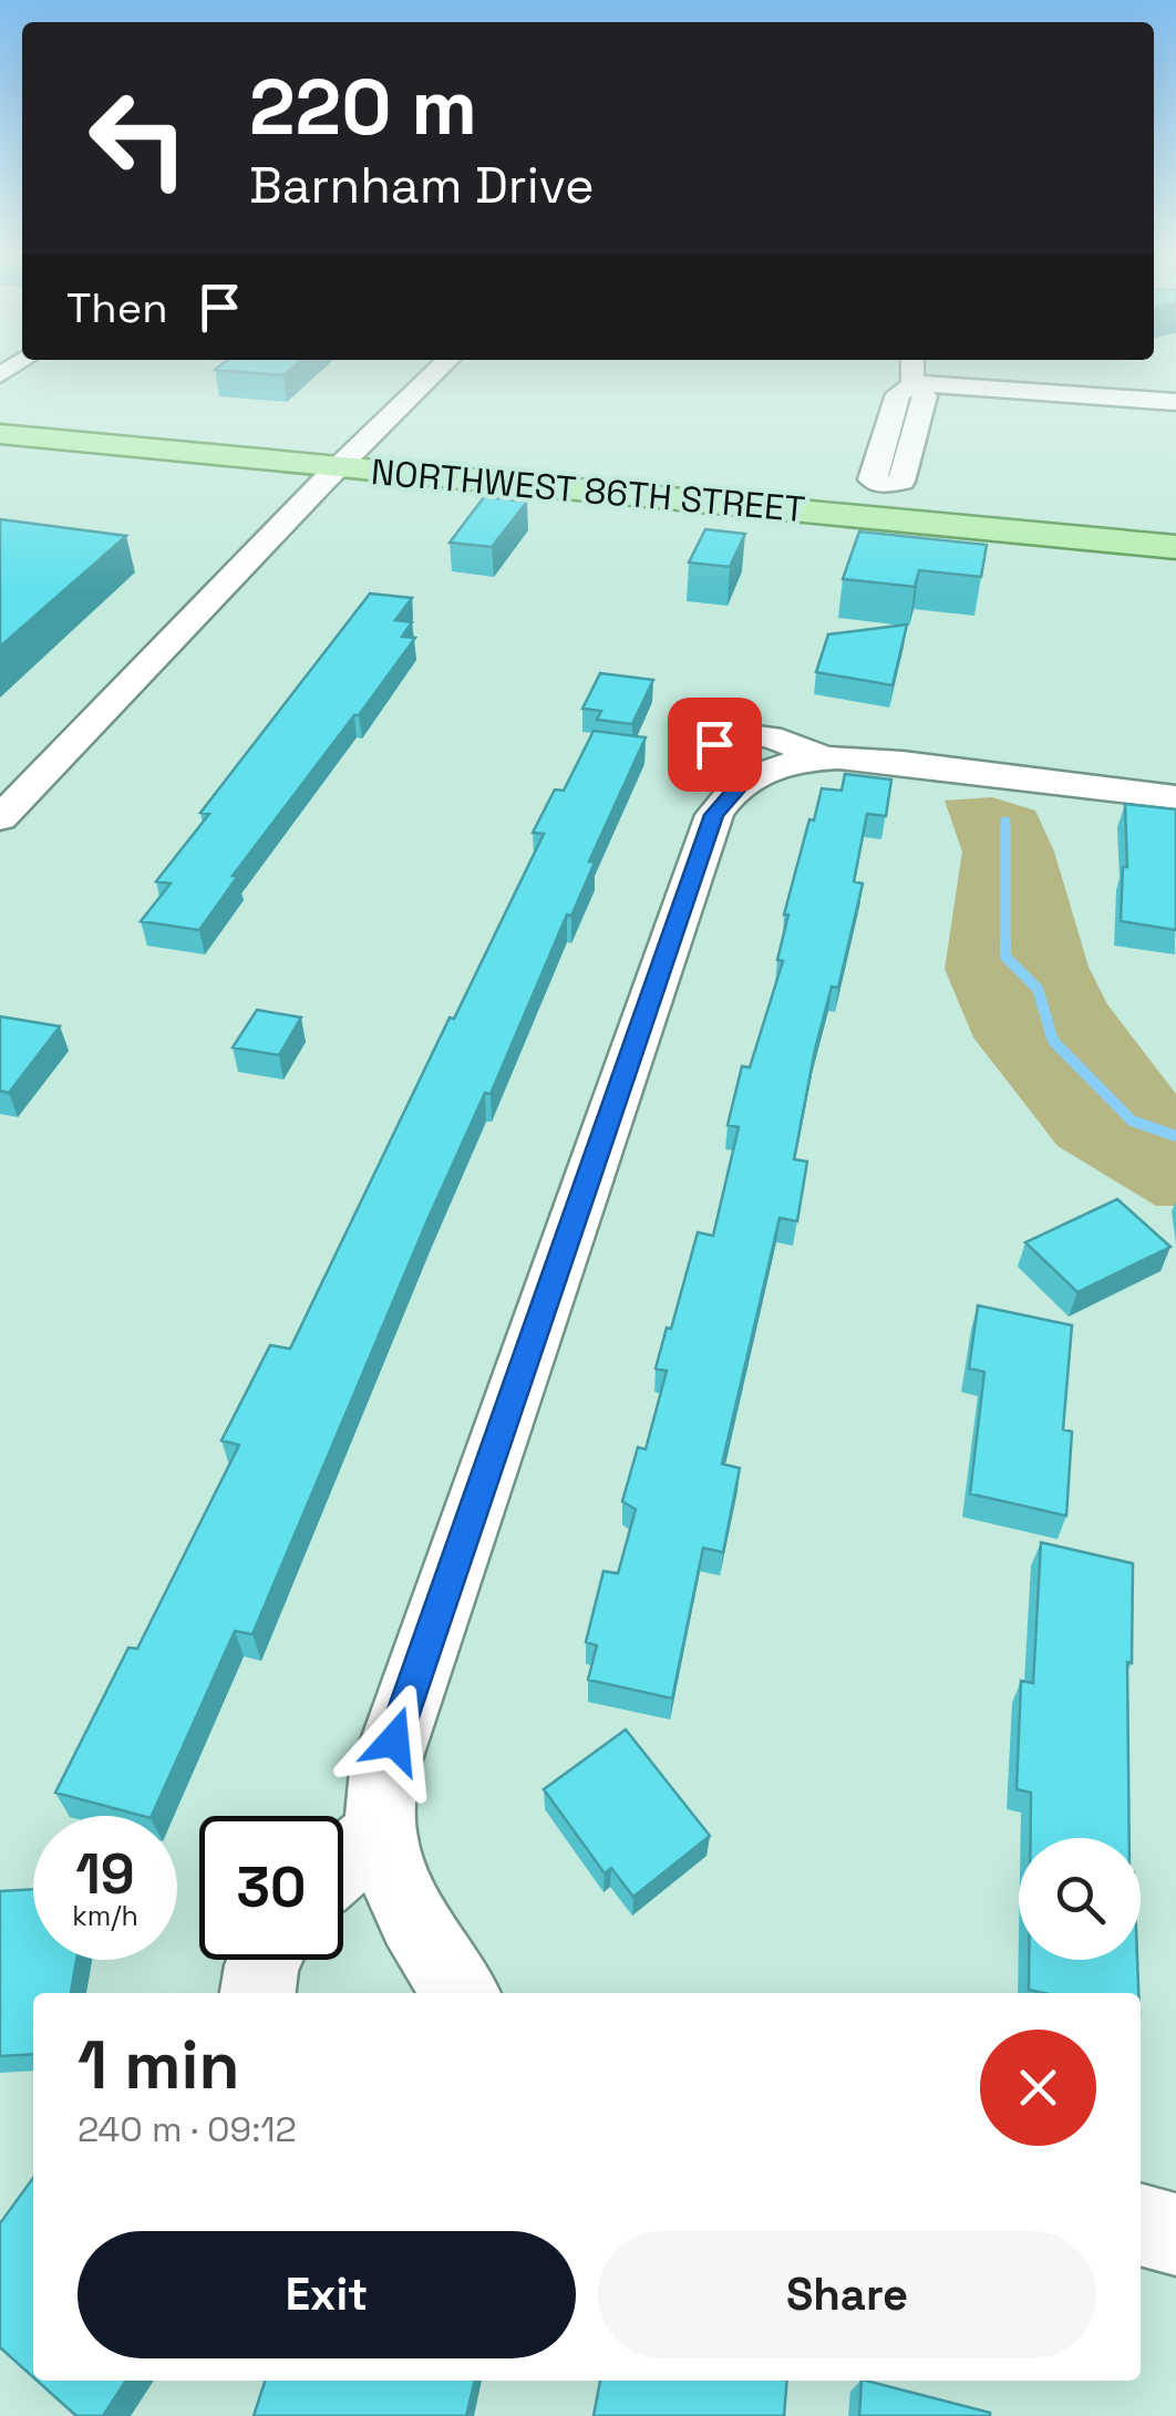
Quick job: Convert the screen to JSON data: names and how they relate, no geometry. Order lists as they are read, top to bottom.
{
  "streets": {
    "main road": ["NORTHWEST 86TH STREET"]
  },
  "page": {
    "turn": ["220 m", "Barnham Drive"],
    "then": "Then",
    "speed": "19 km/h",
    "limit": "30",
    "heading": ["1 min", "240 m · 09:12"],
    "buttons": ["Exit", "Share"]
  }
}
